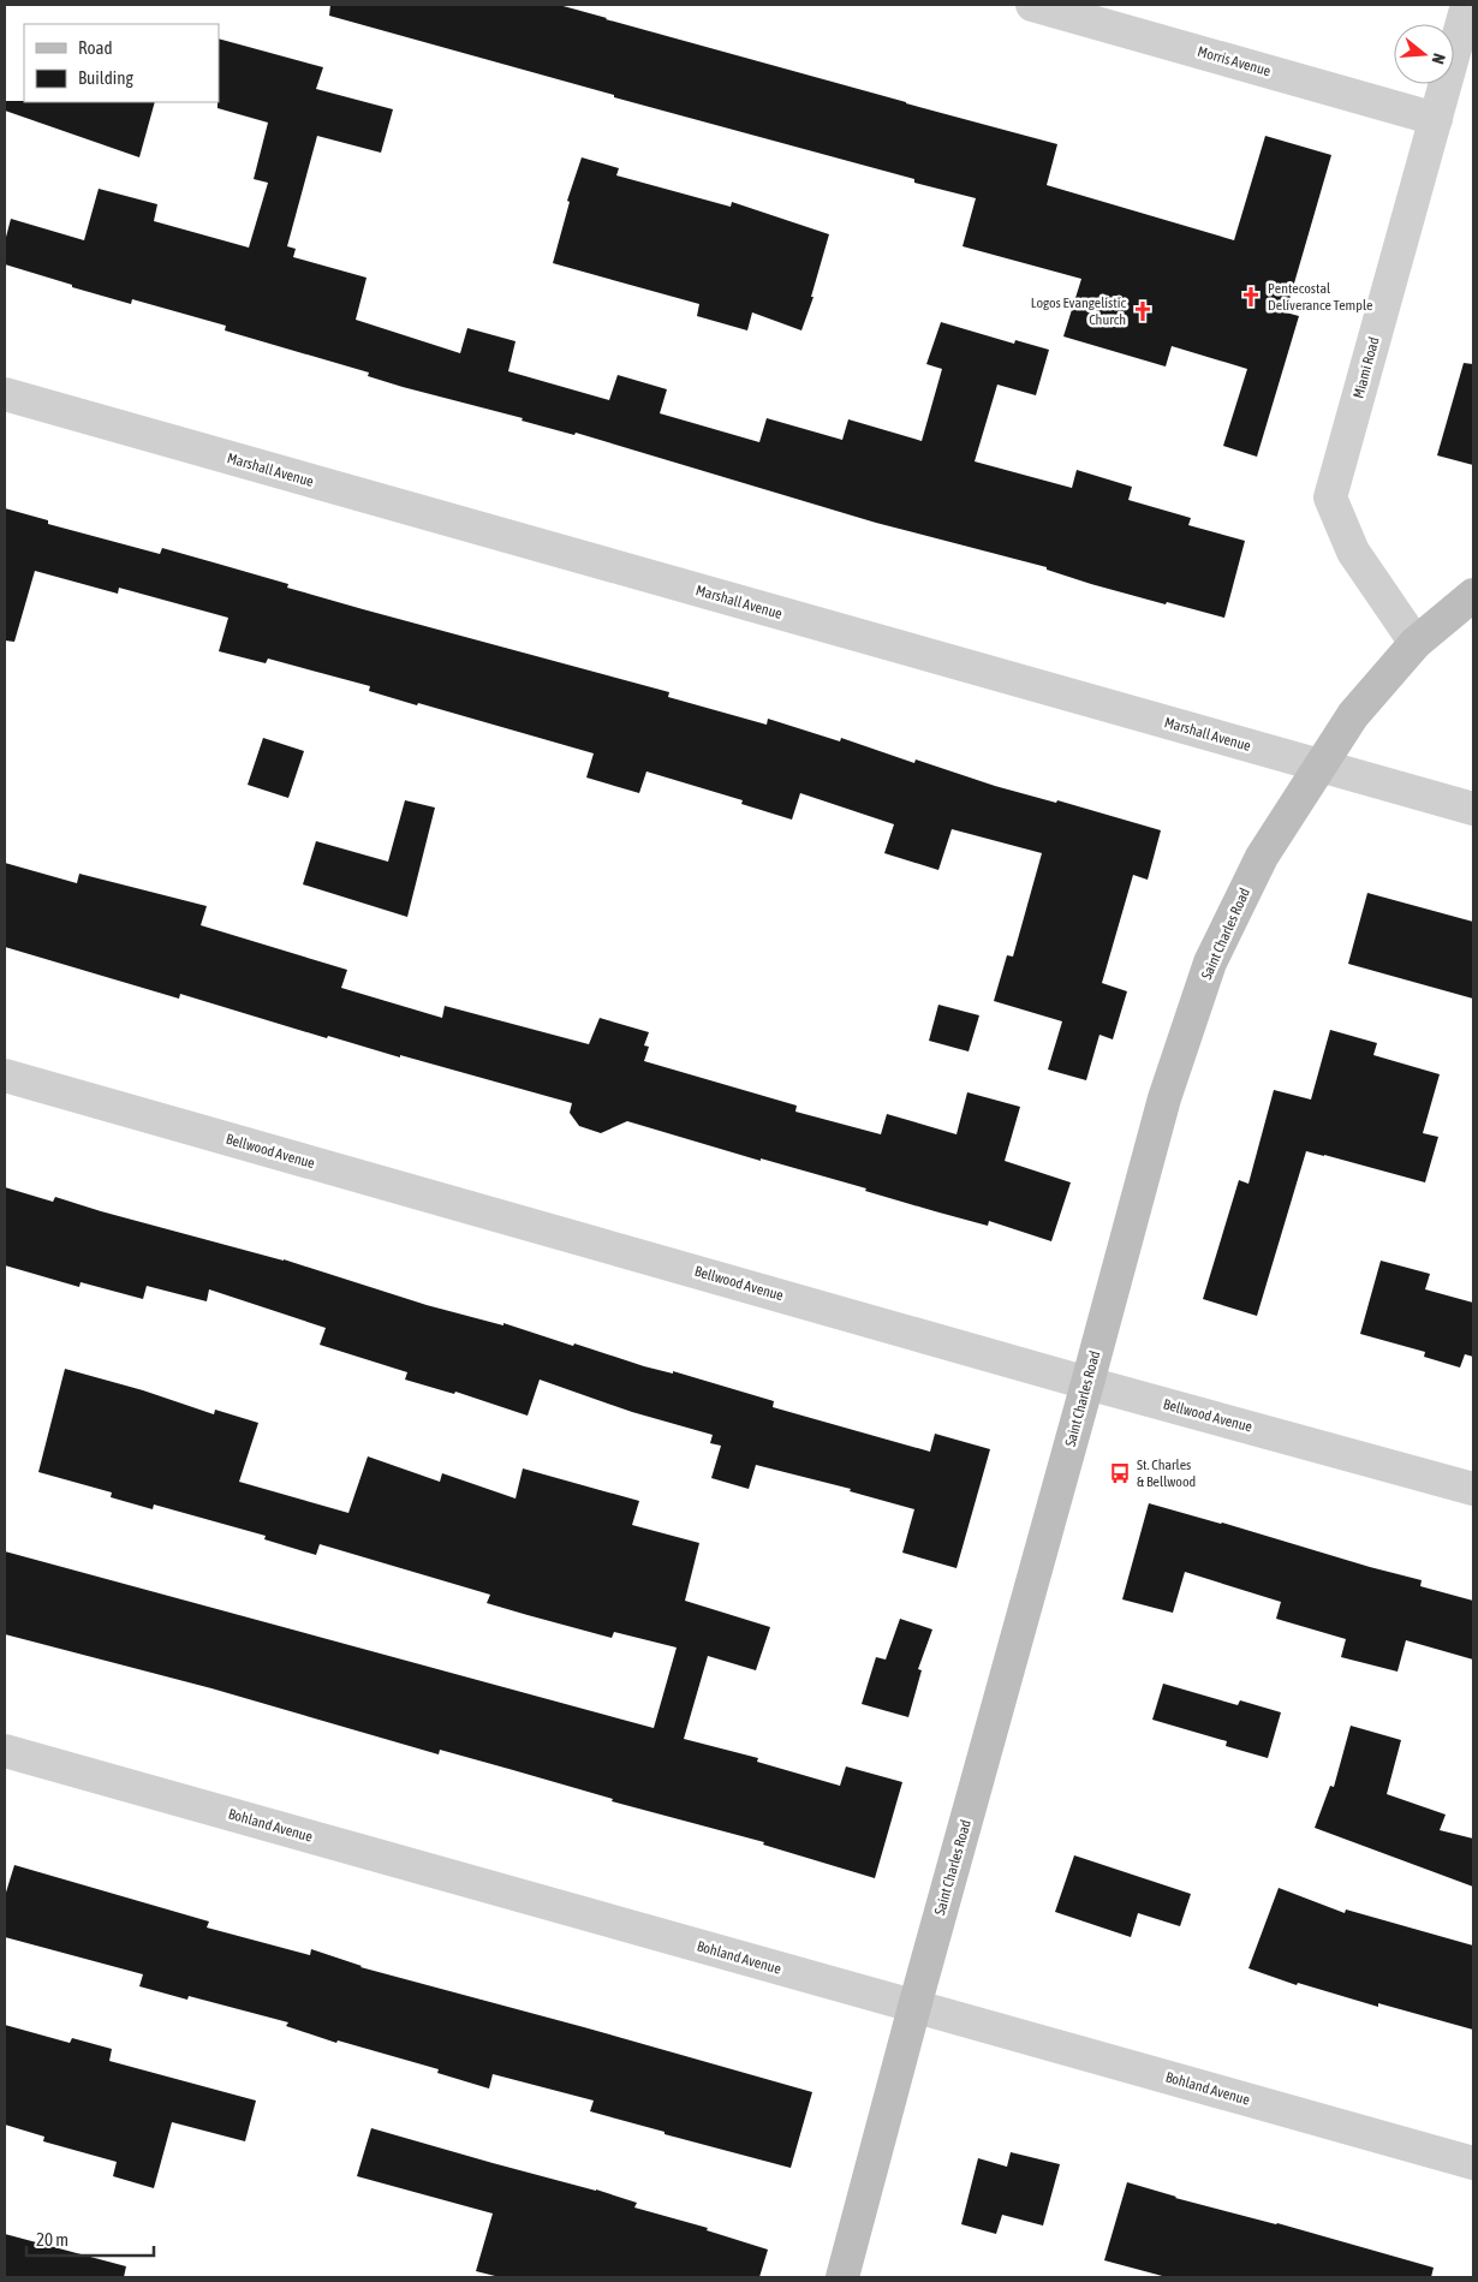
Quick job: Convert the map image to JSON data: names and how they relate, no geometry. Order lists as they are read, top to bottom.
{
  "streets": {
    "main road": ["Saint Charles Road"],
    "street": [
      "Morris Avenue",
      "Miami Road",
      "Marshall Avenue",
      "Bellwood Avenue",
      "Bohland Avenue"
    ]
  },
  "crossings": [
    ["Morris Avenue", "Miami Road"],
    ["Miami Road", "Saint Charles Road"],
    ["Marshall Avenue", "Saint Charles Road"],
    ["Saint Charles Road", "Bellwood Avenue"],
    ["Saint Charles Road", "Bohland Avenue"]
  ],
  "places": {
    "church": ["Pentecostal Deliverance Temple", "Logos Evangelistic Church"],
    "bus stop": ["St. Charles & Bellwood"]
  },
  "legend": ["Road", "Building"],
  "scale_bar": "20 m",
  "north": "right"
}
